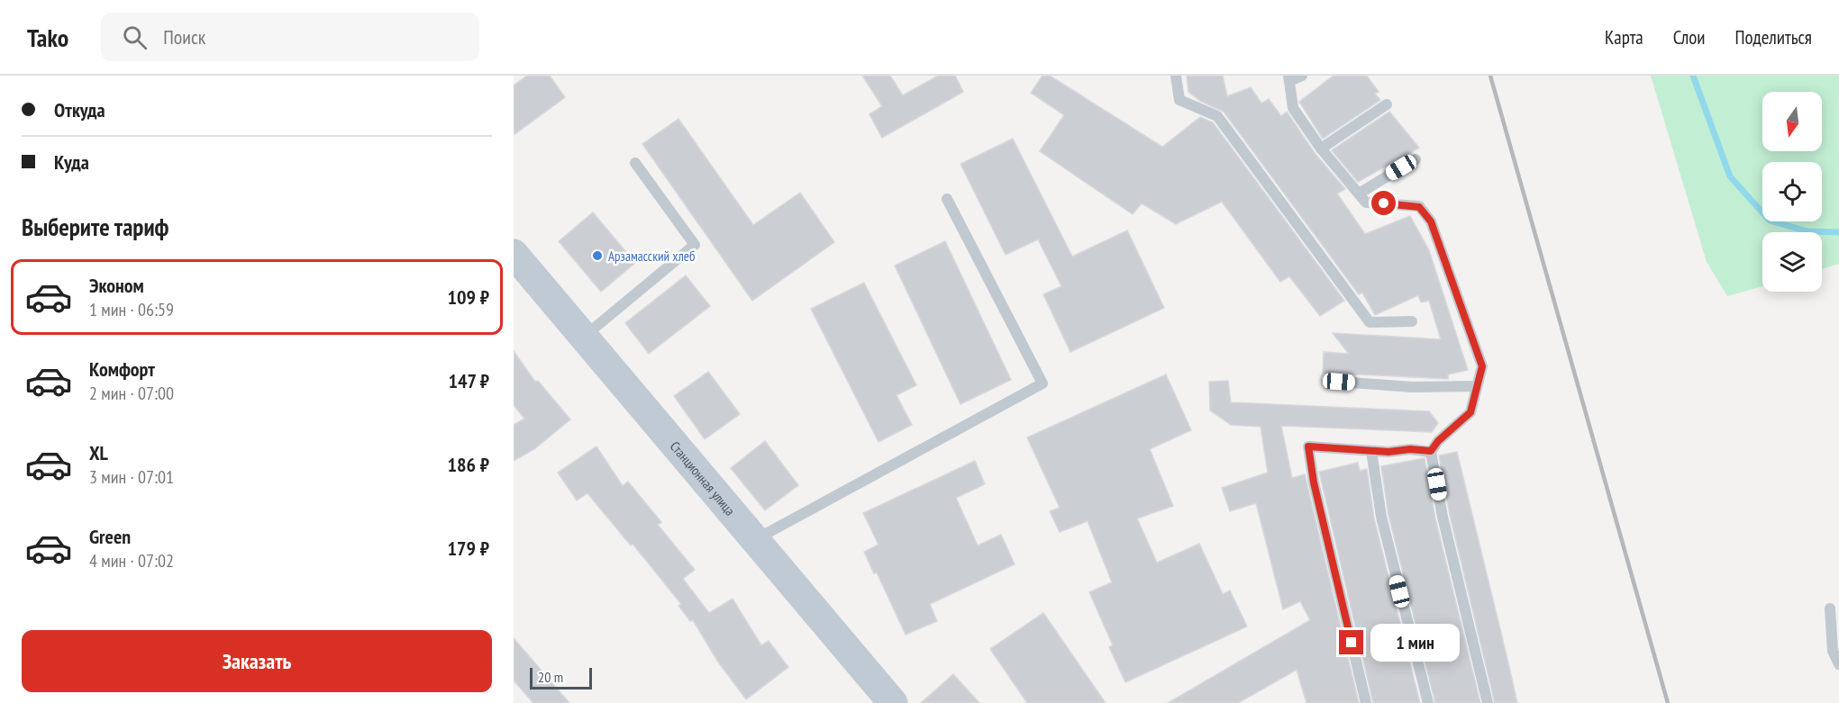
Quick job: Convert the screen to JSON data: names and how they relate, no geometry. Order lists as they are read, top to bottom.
{
  "streets": {
    "street": ["Станционная улица"]
  },
  "places": ["Арзамасский хлеб"],
  "scale_bar": "20 m",
  "north": "bottom",
  "page": {
    "header": "Tako",
    "search": "Поиск",
    "nav": ["Карта", "Слои", "Поделиться"],
    "banner": ["Откуда", "Куда"],
    "heading": "Выберите тариф",
    "list": [
      {
        "name": "Эконом",
        "note": "1 мин · 06:59",
        "value": "109 ₽"
      },
      {
        "name": "Комфорт",
        "note": "2 мин · 07:00",
        "value": "147 ₽"
      },
      {
        "name": "XL",
        "note": "3 мин · 07:01",
        "value": "186 ₽"
      },
      {
        "name": "Green",
        "note": "4 мин · 07:02",
        "value": "179 ₽"
      }
    ],
    "buttons": "Заказать",
    "bubble": "1 мин",
    "scale": "20 m"
  }
}
